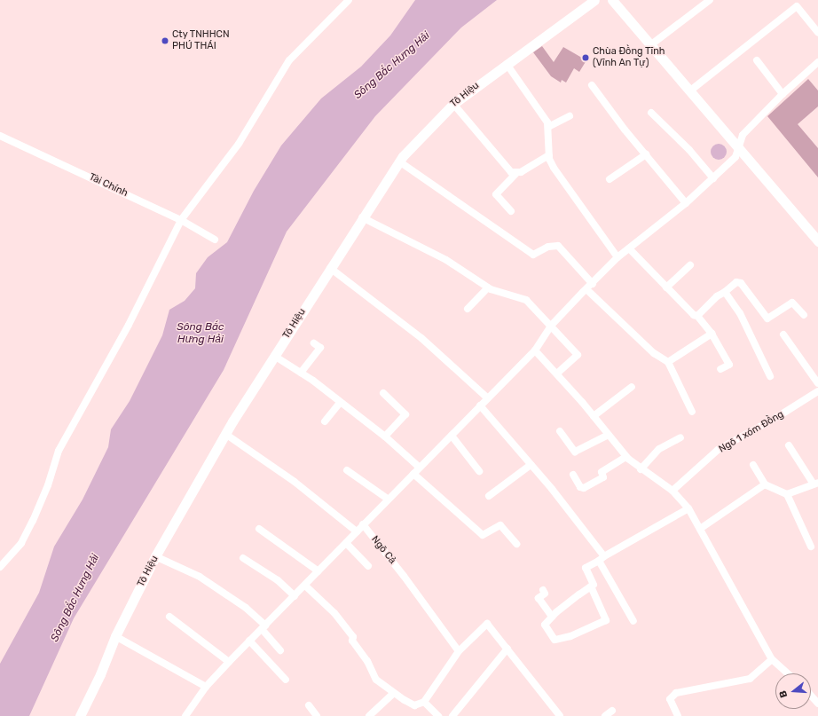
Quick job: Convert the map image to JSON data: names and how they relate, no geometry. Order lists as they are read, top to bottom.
{
  "streets": {
    "main road": ["Tô Hiệu"],
    "street": ["Tài Chính", "Ngõ 1 xóm Đồng", "Ngõ Cả"]
  },
  "water": ["Sông Bắc Hưng Hải"],
  "places": ["Cty TNHHCN PHÚ THÁI", "Chùa Đồng Tĩnh (Vĩnh An Tự)"],
  "north": "left"
}
